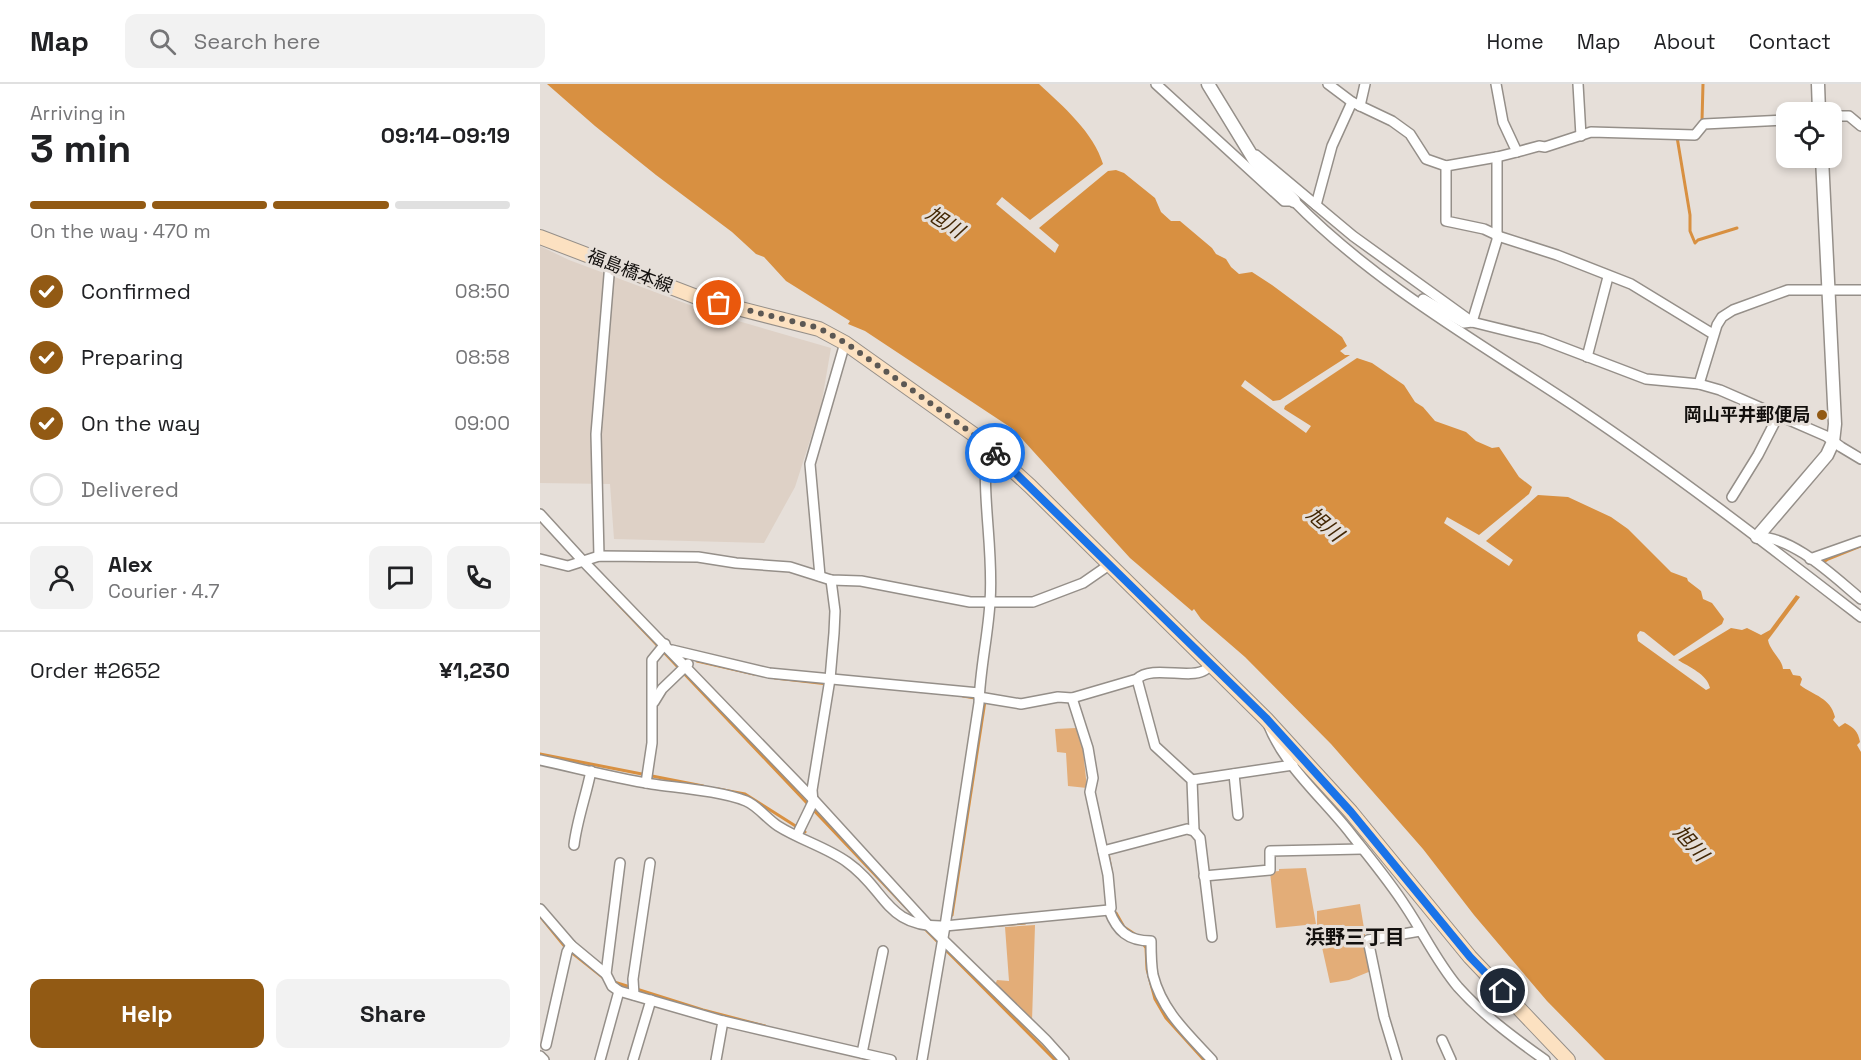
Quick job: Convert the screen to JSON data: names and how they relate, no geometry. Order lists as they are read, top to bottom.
{
  "streets": {
    "main road": ["福島橋本線"]
  },
  "districts": ["浜野三丁目"],
  "water": ["旭川"],
  "places": ["岡山平井郵便局"],
  "page": {
    "header": "Map",
    "search": "Search here",
    "nav": [
      "Home",
      "Map",
      "About",
      "Contact"
    ],
    "heading": ["3 min", "Arriving in", "09:14–09:19"],
    "panel": [
      "Alex",
      "Courier · 4.7",
      "Order #2652",
      "¥1,230"
    ],
    "bar": "On the way · 470 m",
    "list": [
      ["Confirmed", "08:50"],
      ["Preparing", "08:58"],
      ["On the way", "09:00"],
      "Delivered"
    ],
    "buttons": ["Help", "Share"]
  }
}
